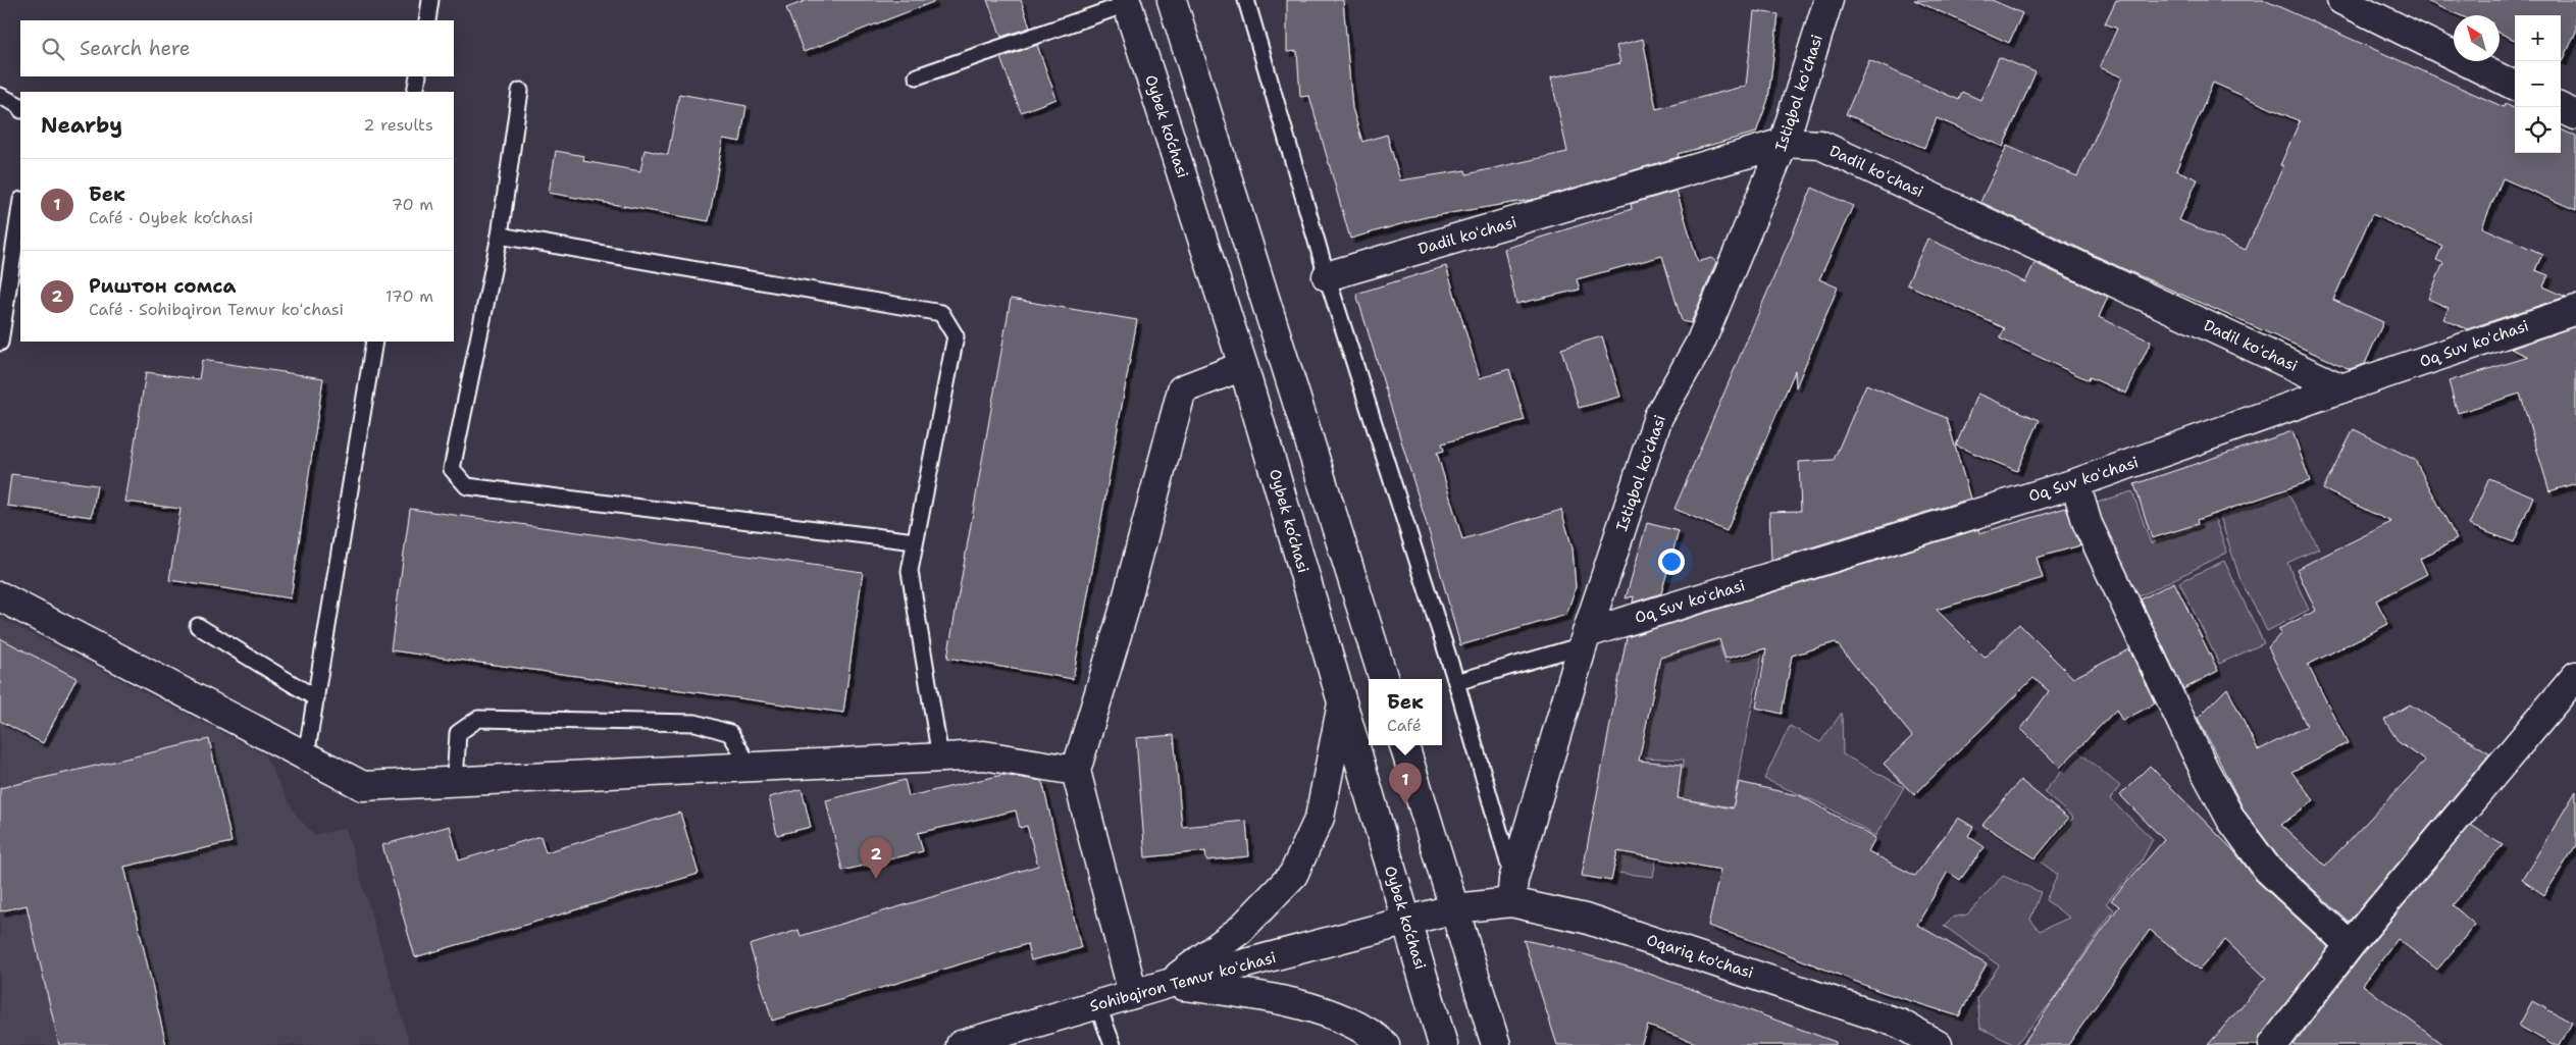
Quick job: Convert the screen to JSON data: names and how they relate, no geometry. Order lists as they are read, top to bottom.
{
  "streets": {
    "street": [
      "Istiqbol koʻchasi",
      "Oybek ko‘chasi",
      "Dadil koʻchasi",
      "Oq Suv koʻchasi",
      "Oqariq ko'chasi",
      "Sohibqiron Temur koʻchasi"
    ]
  },
  "crossings": [
    ["Istiqbol koʻchasi", "Dadil koʻchasi"],
    ["Istiqbol koʻchasi", "Oq Suv koʻchasi"],
    ["Istiqbol koʻchasi", "Oqariq ko'chasi"],
    ["Oybek ko‘chasi", "Sohibqiron Temur koʻchasi"],
    ["Dadil koʻchasi", "Oq Suv koʻchasi"],
    ["Oqariq ko'chasi", "Sohibqiron Temur koʻchasi"]
  ],
  "north": "top left",
  "page": {
    "map_buttons": ["+", "−"],
    "search": "Search here",
    "heading": ["Nearby", "2 results"],
    "list": [
      {
        "mark": "1",
        "name": "Бек",
        "note": "Café · Oybek ko‘chasi",
        "value": "70 m"
      },
      {
        "mark": "2",
        "name": "Риштон сомса",
        "note": "Café · Sohibqiron Temur koʻchasi",
        "value": "170 m"
      }
    ],
    "popup": ["Бек", "Café"],
    "pins": ["1", "2"]
  }
}
